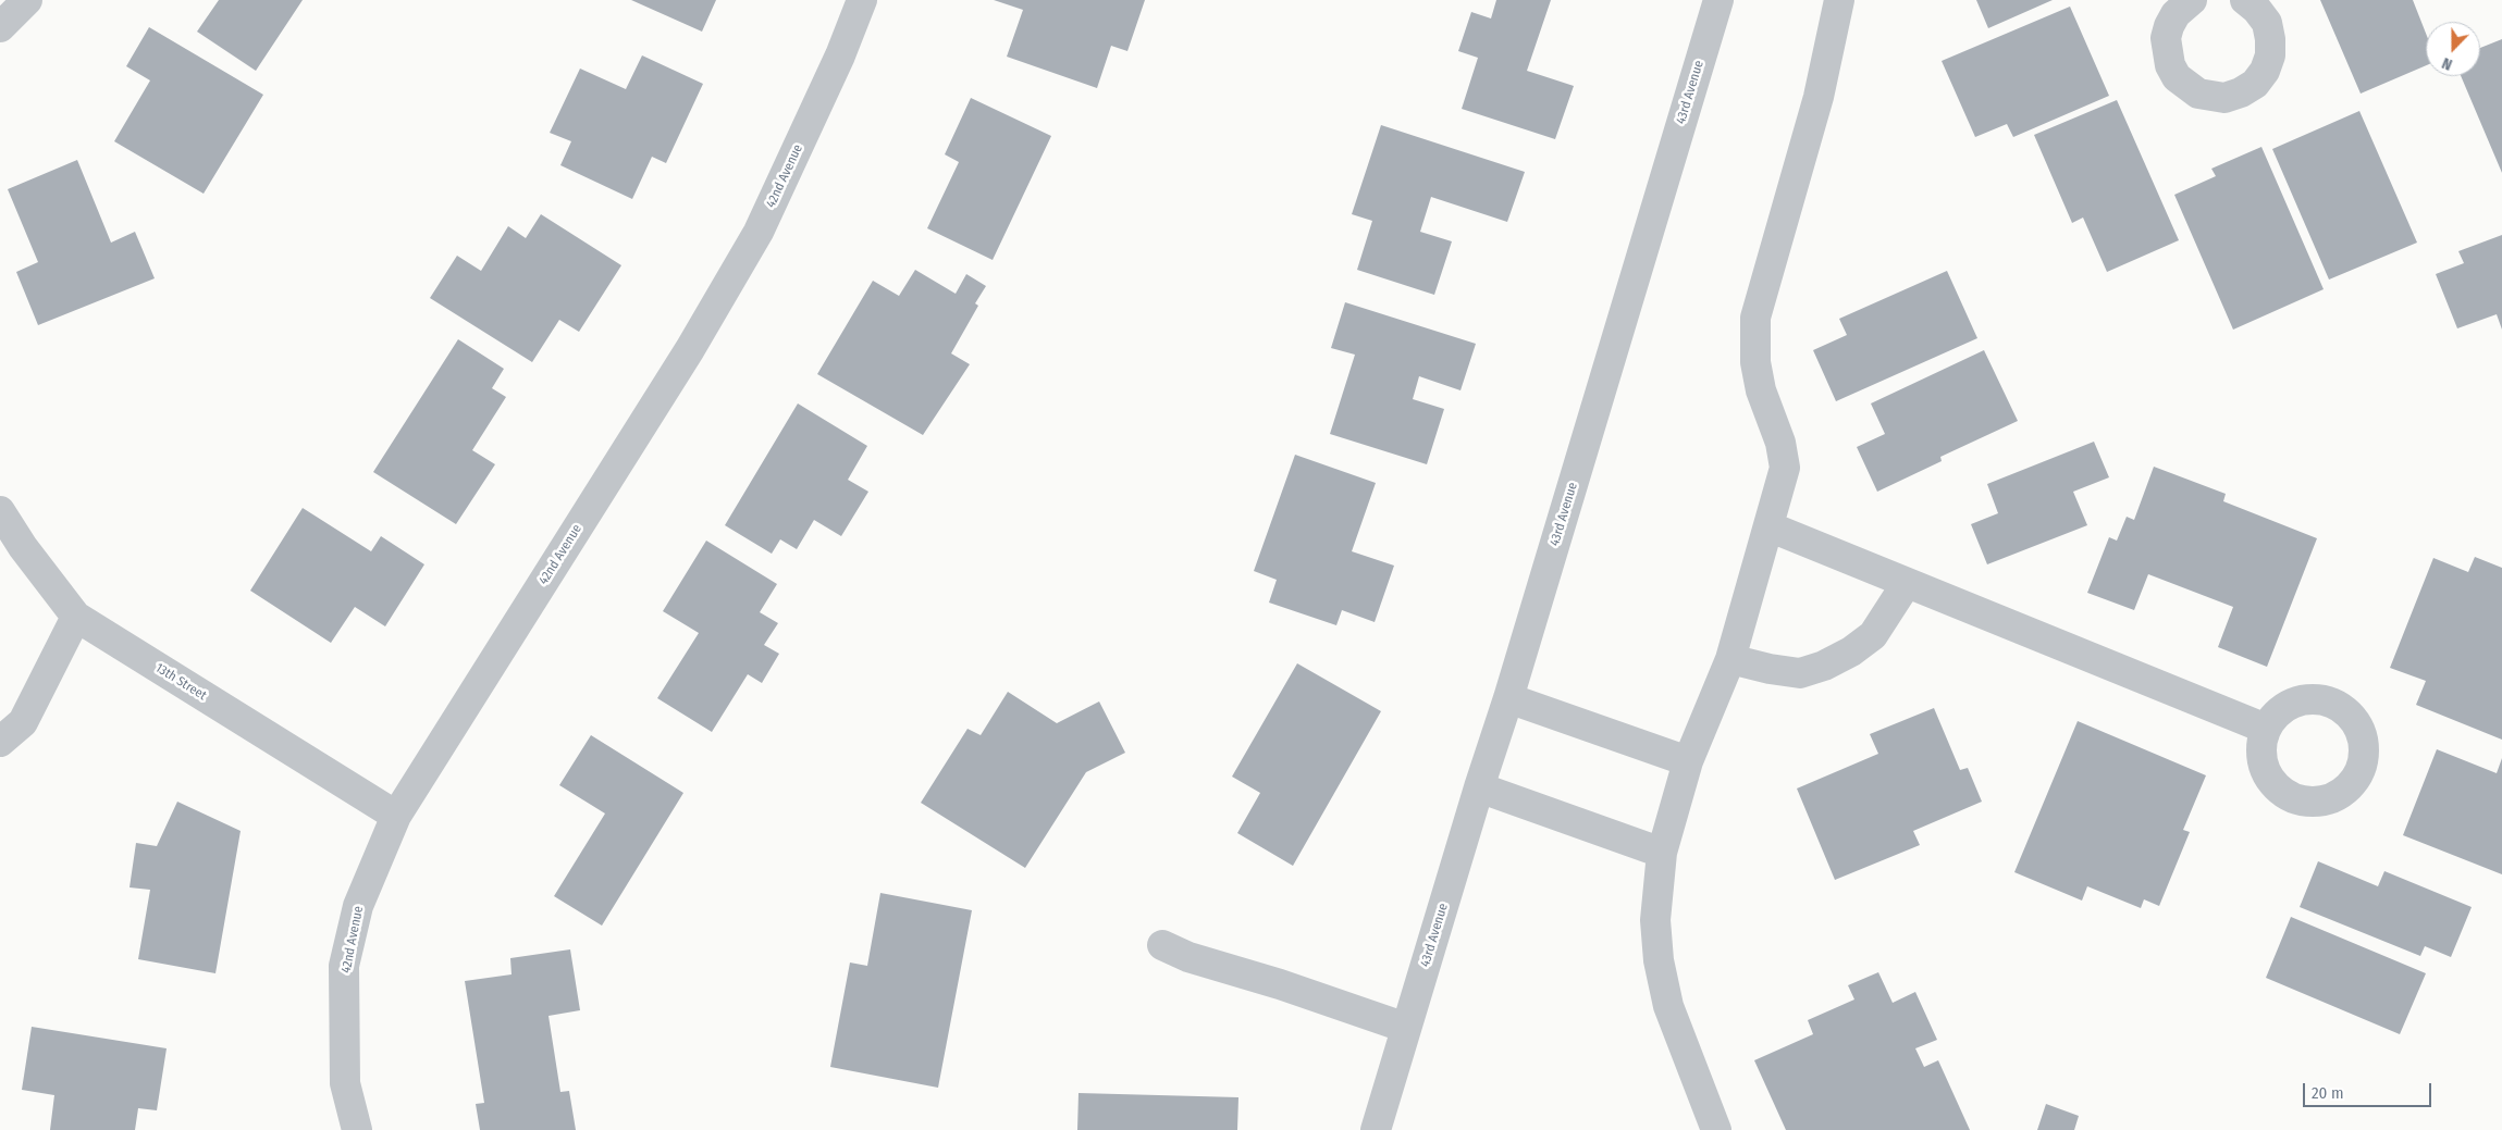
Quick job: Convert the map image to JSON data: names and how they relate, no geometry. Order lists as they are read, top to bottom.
{
  "streets": {
    "street": ["43rd Avenue", "42nd Avenue", "13th Street"]
  },
  "crossings": [
    ["42nd Avenue", "13th Street"]
  ],
  "scale_bar": "20 m",
  "north": "bottom"
}
